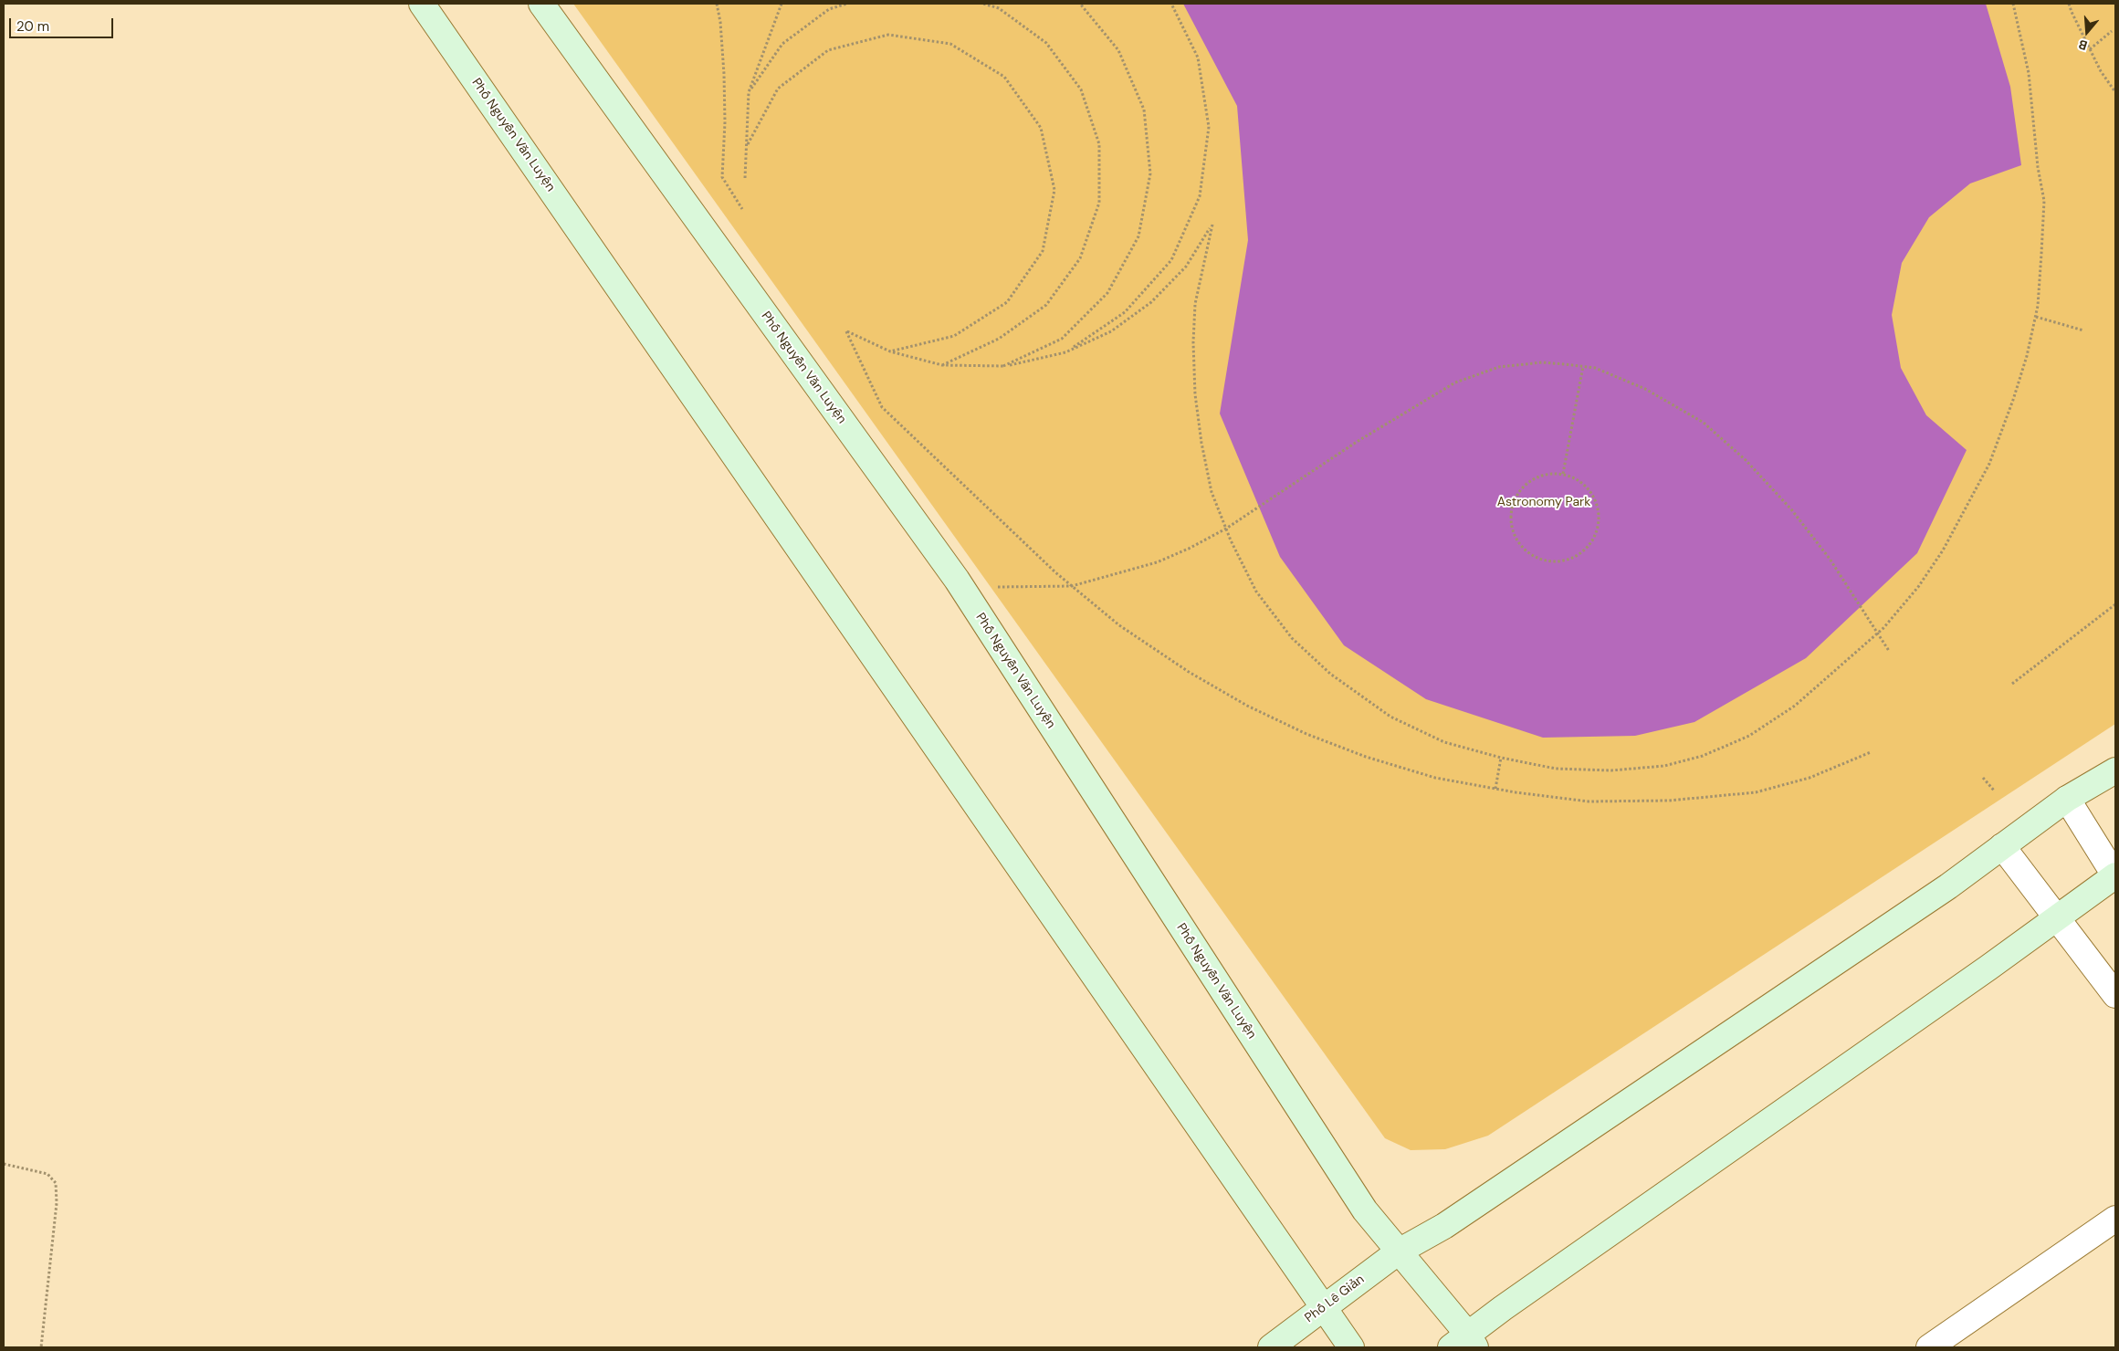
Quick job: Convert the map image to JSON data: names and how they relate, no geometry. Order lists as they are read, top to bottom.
{
  "streets": {
    "main road": ["Phố Nguyễn Văn Luyện", "Phố Lê Giản"]
  },
  "crossings": [
    ["Phố Nguyễn Văn Luyện", "Phố Lê Giản"]
  ],
  "parks": ["Astronomy Park"],
  "scale_bar": "20 m",
  "north": "bottom"
}
